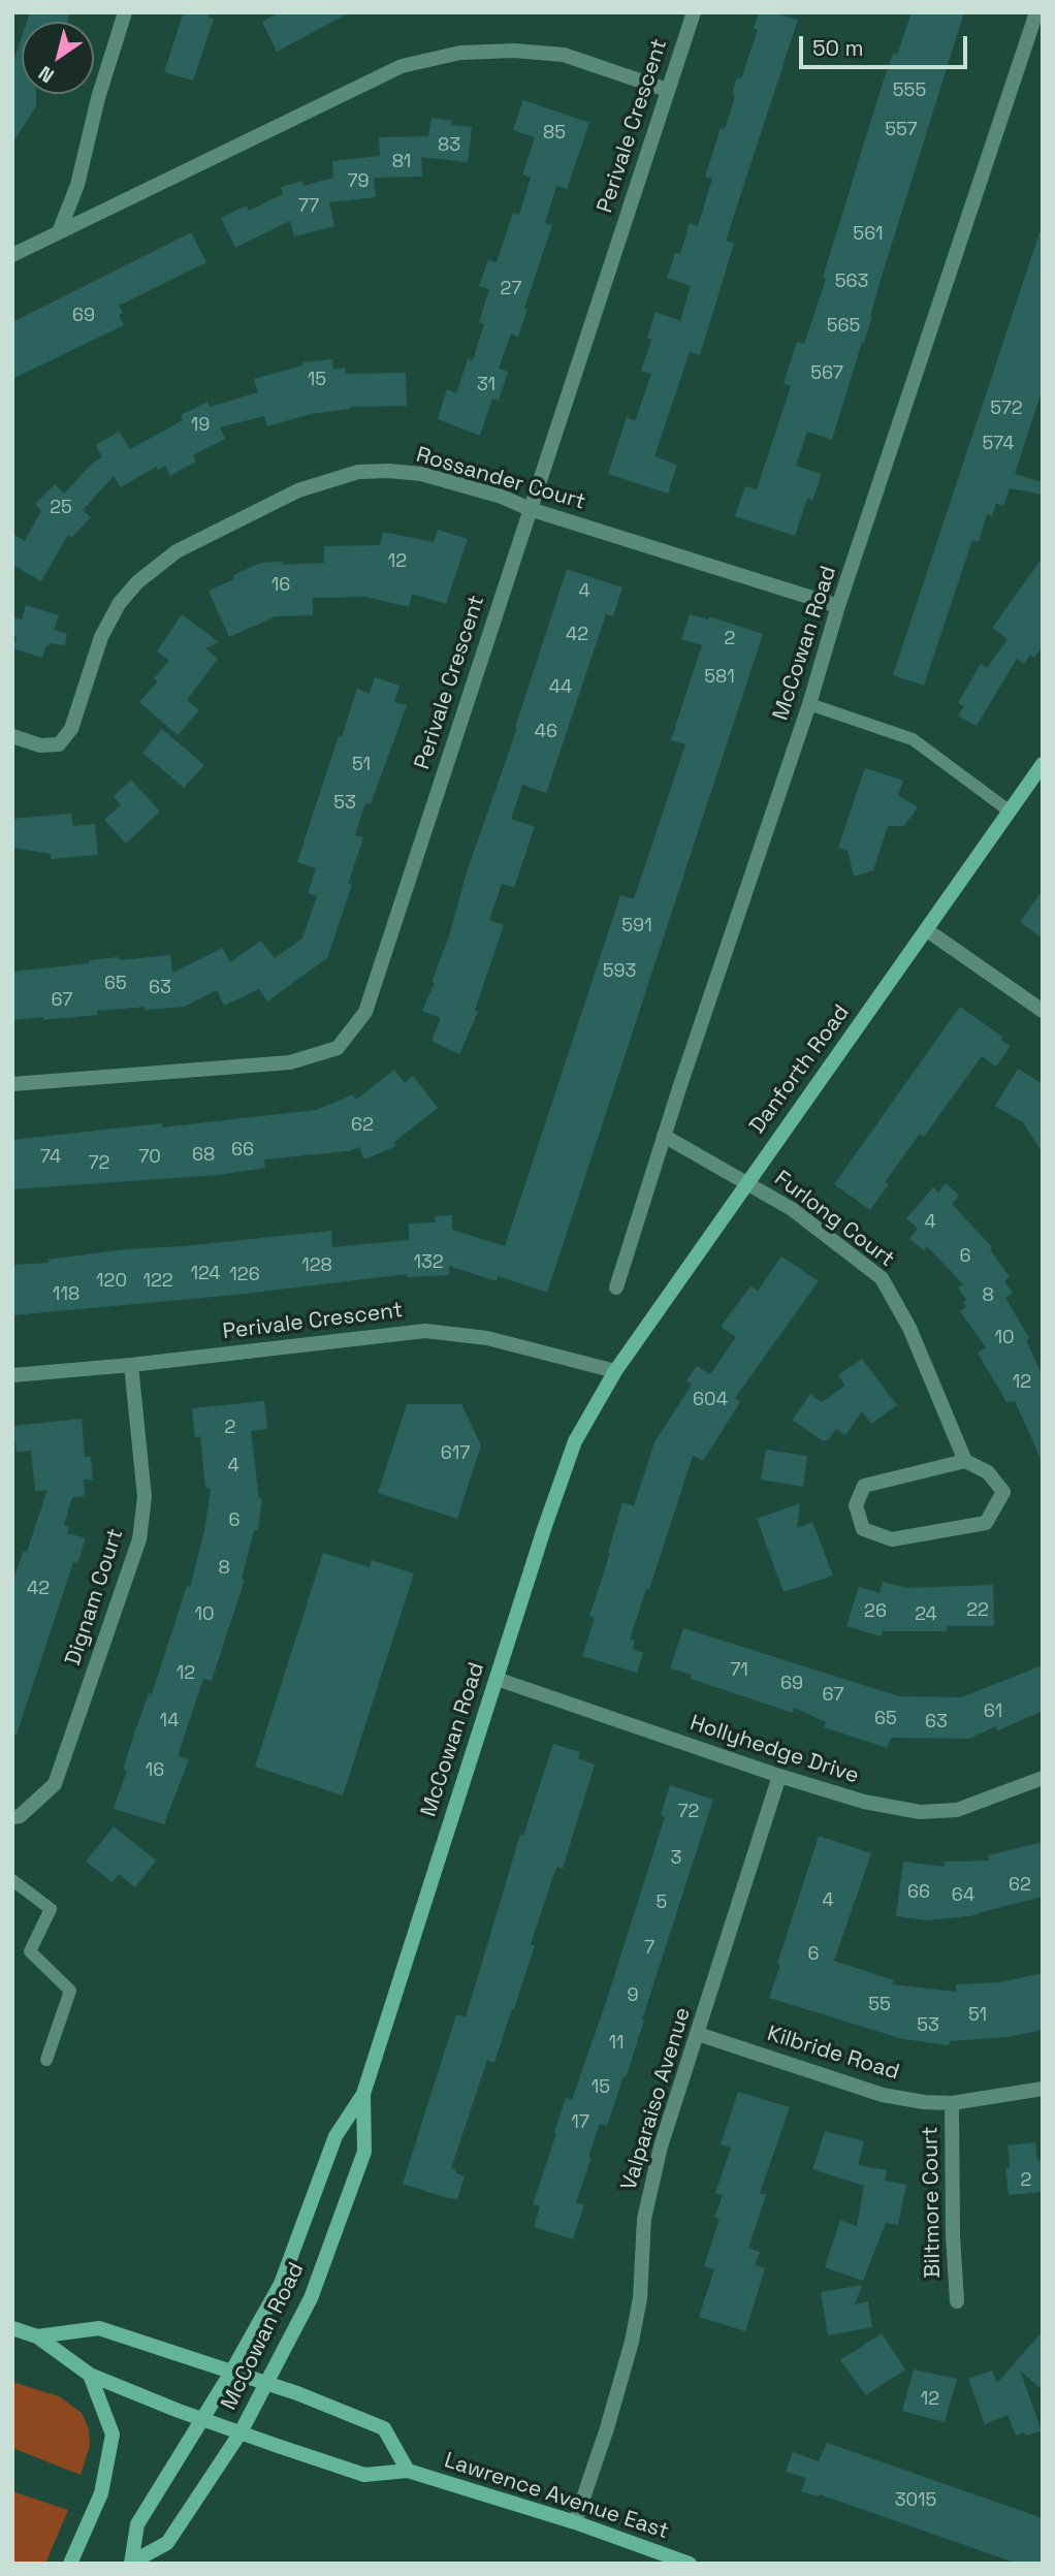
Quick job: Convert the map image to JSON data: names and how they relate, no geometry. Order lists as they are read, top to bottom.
{
  "streets": {
    "main road": ["McCowan Road", "Danforth Road", "Lawrence Avenue East"],
    "street": [
      "Perivale Crescent",
      "Rossander Court",
      "Furlong Court",
      "Dignam Court",
      "Hollyhedge Drive",
      "Kilbride Road",
      "Valparaiso Avenue",
      "Biltmore Court"
    ]
  },
  "crossings": [
    ["Perivale Crescent", "Rossander Court"],
    ["Perivale Crescent", "Danforth Road"],
    ["Perivale Crescent", "Dignam Court"],
    ["Rossander Court", "McCowan Road"],
    ["McCowan Road", "Danforth Road"],
    ["McCowan Road", "Furlong Court"],
    ["McCowan Road", "Hollyhedge Drive"],
    ["McCowan Road", "Lawrence Avenue East"],
    ["Danforth Road", "Furlong Court"],
    ["Hollyhedge Drive", "Valparaiso Avenue"],
    ["Kilbride Road", "Valparaiso Avenue"],
    ["Kilbride Road", "Biltmore Court"],
    ["Valparaiso Avenue", "Lawrence Avenue East"]
  ],
  "house_numbers": [
    "555",
    "557",
    "85",
    "83",
    "81",
    "79",
    "77",
    "561",
    "563",
    "27",
    "69",
    "565",
    "567",
    "15",
    "31",
    "572",
    "19",
    "574",
    "25",
    "12",
    "16",
    "4",
    "42",
    "2",
    "581",
    "44",
    "46",
    "51",
    "53",
    "591",
    "593",
    "65",
    "63",
    "67",
    "62",
    "66",
    "68",
    "74",
    "70",
    "72",
    "4",
    "6",
    "132",
    "128",
    "124",
    "126",
    "120",
    "122",
    "118",
    "8",
    "10",
    "12",
    "604",
    "2",
    "617",
    "4",
    "6",
    "8",
    "42",
    "22",
    "26",
    "10",
    "24",
    "71",
    "12",
    "69",
    "67",
    "61",
    "65",
    "14",
    "63",
    "16",
    "72",
    "3",
    "62",
    "66",
    "64",
    "4",
    "5",
    "7",
    "6",
    "9",
    "55",
    "51",
    "53",
    "11",
    "15",
    "17",
    "2",
    "12",
    "3015"
  ],
  "scale_bar": "50 m",
  "north": "bottom left"
}
